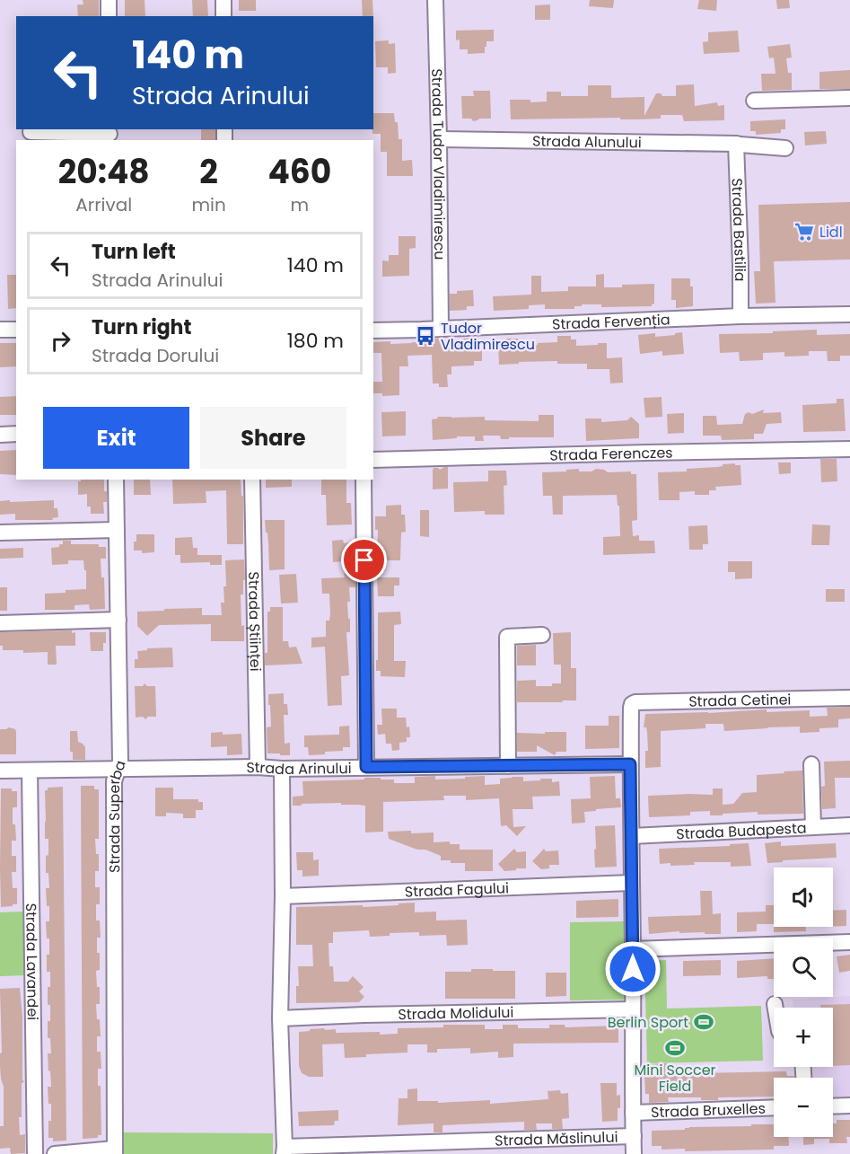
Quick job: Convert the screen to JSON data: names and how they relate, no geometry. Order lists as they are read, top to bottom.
{
  "streets": {
    "street": [
      "Strada Alunului",
      "Strada Tudor Vladimirescu",
      "Strada Bastilia",
      "Strada Fervenția",
      "Strada Ferenczes",
      "Strada Științei",
      "Strada Cetinei",
      "Strada Arinului",
      "Strada Superba",
      "Strada Budapesta",
      "Strada Fagului",
      "Strada Lavandei",
      "Strada Molidului",
      "Strada Bruxelles",
      "Strada Măslinului"
    ]
  },
  "crossings": [
    ["Strada Alunului", "Strada Tudor Vladimirescu"],
    ["Strada Alunului", "Strada Bastilia"],
    ["Strada Tudor Vladimirescu", "Strada Fervenția"],
    ["Strada Bastilia", "Strada Fervenția"],
    ["Strada Științei", "Strada Arinului"],
    ["Strada Cetinei", "Strada Arinului"],
    ["Strada Arinului", "Strada Superba"],
    ["Strada Arinului", "Strada Lavandei"]
  ],
  "places": {
    "supermarket": ["Lidl"],
    "bus stop": ["Tudor Vladimirescu"],
    "sports": ["Berlin Sport", "Mini Soccer Field"]
  },
  "page": {
    "turn": ["140 m", "Strada Arinului"],
    "eta": [
      "20:48",
      "Arrival",
      "2",
      "min",
      "460",
      "m"
    ],
    "list": [
      {
        "name": "Turn left",
        "note": "Strada Arinului",
        "value": "140 m"
      },
      {
        "name": "Turn right",
        "note": "Strada Dorului",
        "value": "180 m"
      }
    ],
    "buttons": ["Exit", "Share"],
    "map_buttons": ["+", "−"]
  }
}
